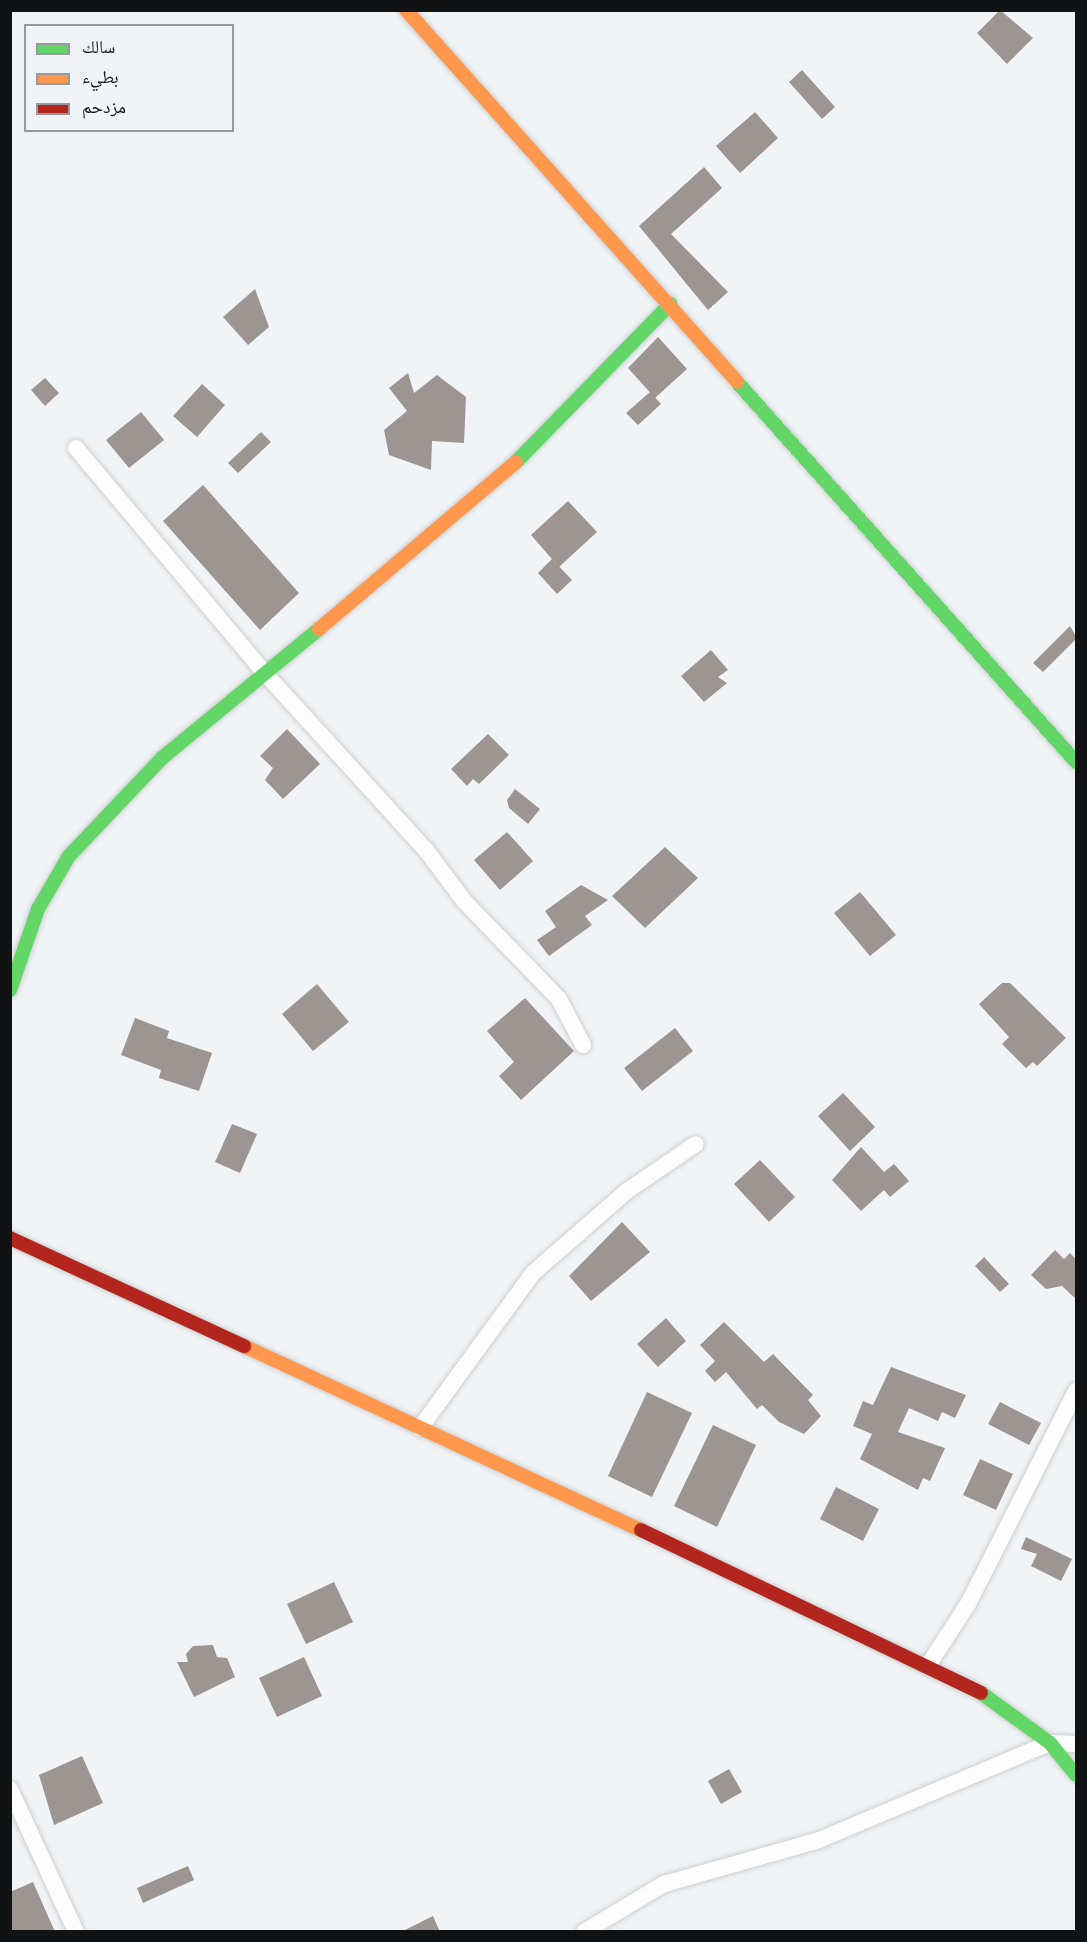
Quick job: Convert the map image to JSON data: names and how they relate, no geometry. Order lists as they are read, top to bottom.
{
  "legend": ["سالك", "بطيء", "مزدحم"]
}
